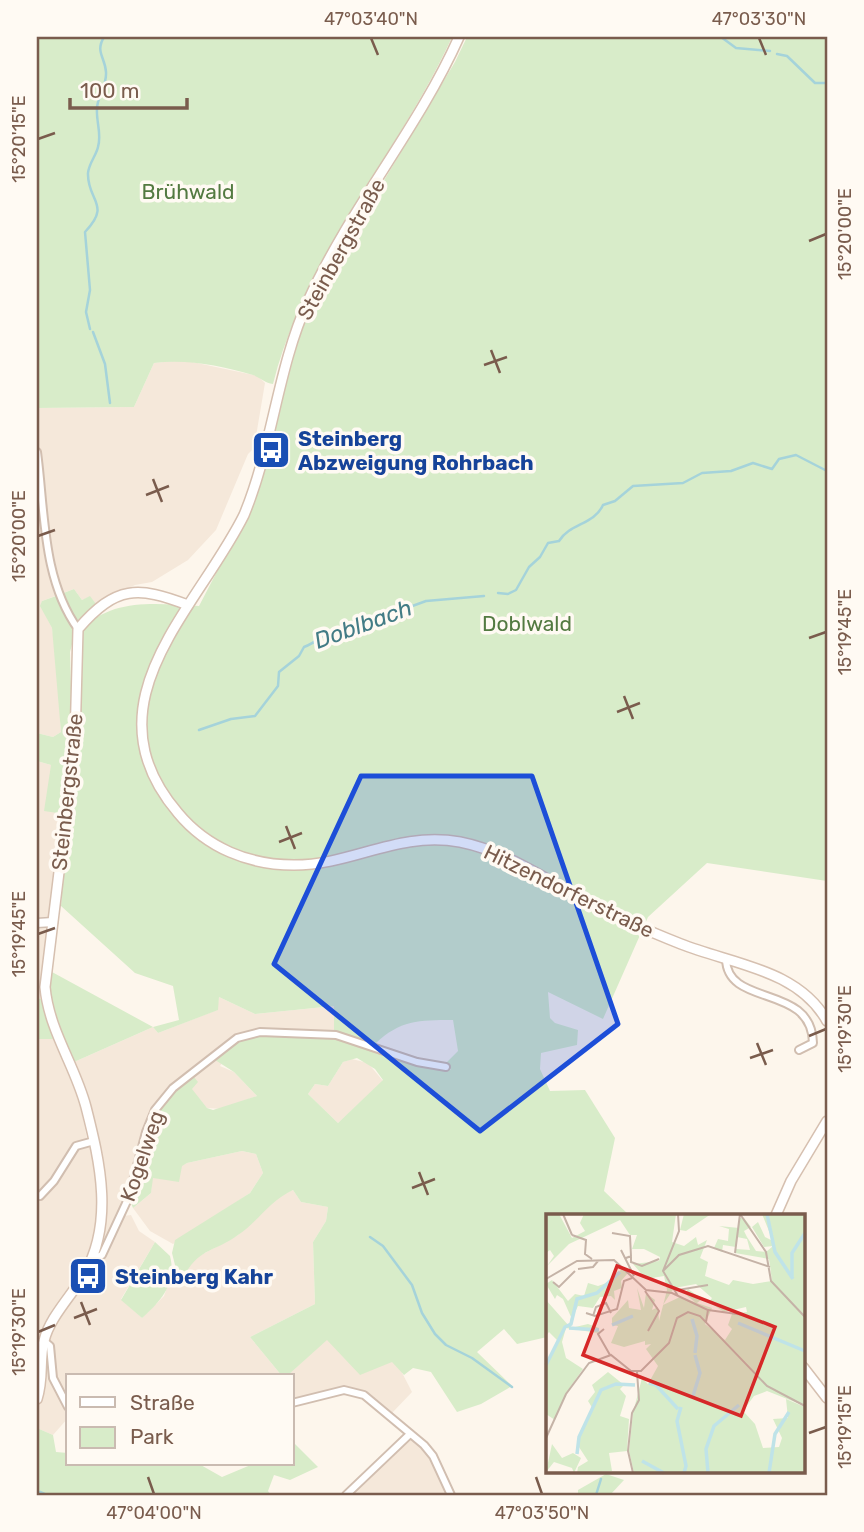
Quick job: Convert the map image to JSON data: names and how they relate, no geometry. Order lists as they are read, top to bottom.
{
  "streets": {
    "main road": ["Steinbergstraße", "Hitzendorferstraße"],
    "street": ["Kogelweg"]
  },
  "crossings": [
    ["Steinbergstraße", "Hitzendorferstraße"],
    ["Steinbergstraße", "Kogelweg"]
  ],
  "water": ["Doblbach"],
  "parks": ["Brühwald", "Doblwald"],
  "places": {
    "bus stop": ["Steinberg Abzweigung Rohrbach", "Steinberg Kahr"]
  },
  "legend": ["Straße", "Park"],
  "scale_bar": "100 m",
  "coordinates": [
    "47°03'40\"N",
    "47°03'30\"N",
    "15°20'15\"E",
    "15°20'00\"E",
    "15°19'45\"E",
    "15°19'30\"E",
    "15°19'15\"E",
    "47°04'00\"N",
    "47°03'50\"N"
  ]
}
